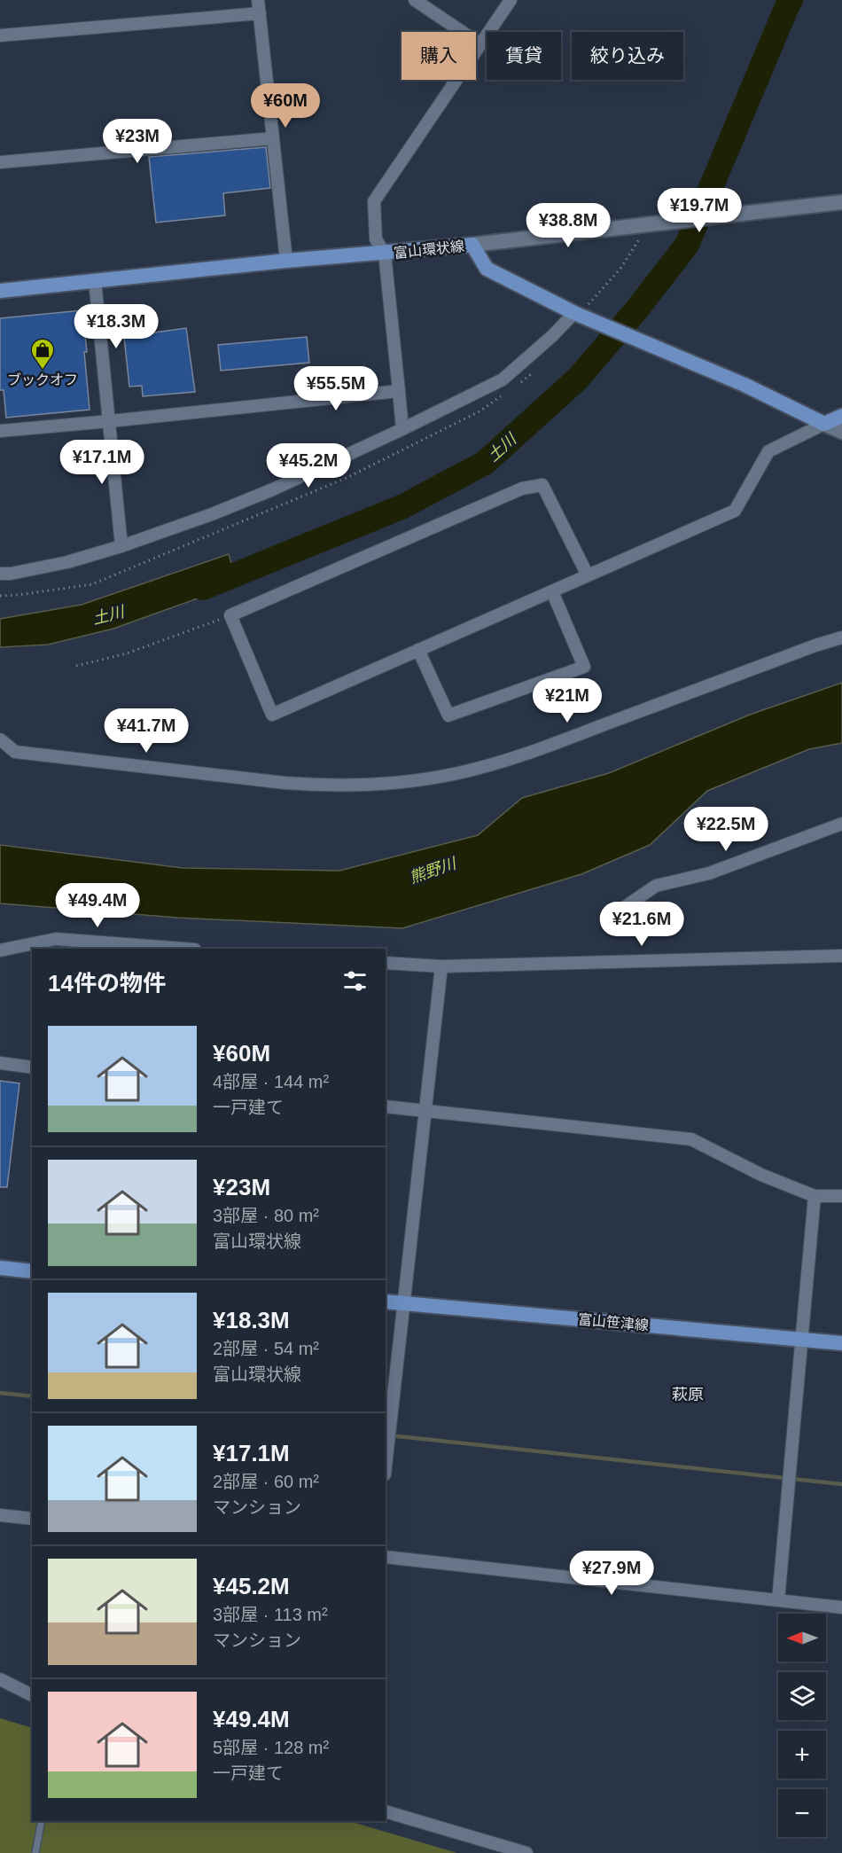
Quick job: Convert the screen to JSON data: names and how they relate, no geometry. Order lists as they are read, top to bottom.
{
  "streets": {
    "main road": ["富山環状線", "富山笹津線"]
  },
  "districts": ["萩原"],
  "water": ["土川", "熊野川"],
  "places": {
    "shop": ["ブックオフ"]
  },
  "north": "left",
  "page": {
    "chip": ["購入", "賃貸", "絞り込み"],
    "price": [
      "¥60M",
      "¥23M",
      "¥19.7M",
      "¥38.8M",
      "¥18.3M",
      "¥55.5M",
      "¥17.1M",
      "¥45.2M",
      "¥21M",
      "¥41.7M",
      "¥22.5M",
      "¥49.4M",
      "¥21.6M",
      "¥27.9M"
    ],
    "heading": "14件の物件",
    "list": [
      {
        "name": "¥60M",
        "note": "4部屋 · 144 m² · 一戸建て"
      },
      {
        "name": "¥23M",
        "note": "3部屋 · 80 m² · 富山環状線"
      },
      {
        "name": "¥18.3M",
        "note": "2部屋 · 54 m² · 富山環状線"
      },
      {
        "name": "¥17.1M",
        "note": "2部屋 · 60 m² · マンション"
      },
      {
        "name": "¥45.2M",
        "note": "3部屋 · 113 m² · マンション"
      },
      {
        "name": "¥49.4M",
        "note": "5部屋 · 128 m² · 一戸建て"
      }
    ],
    "map_buttons": ["+", "−"]
  }
}
